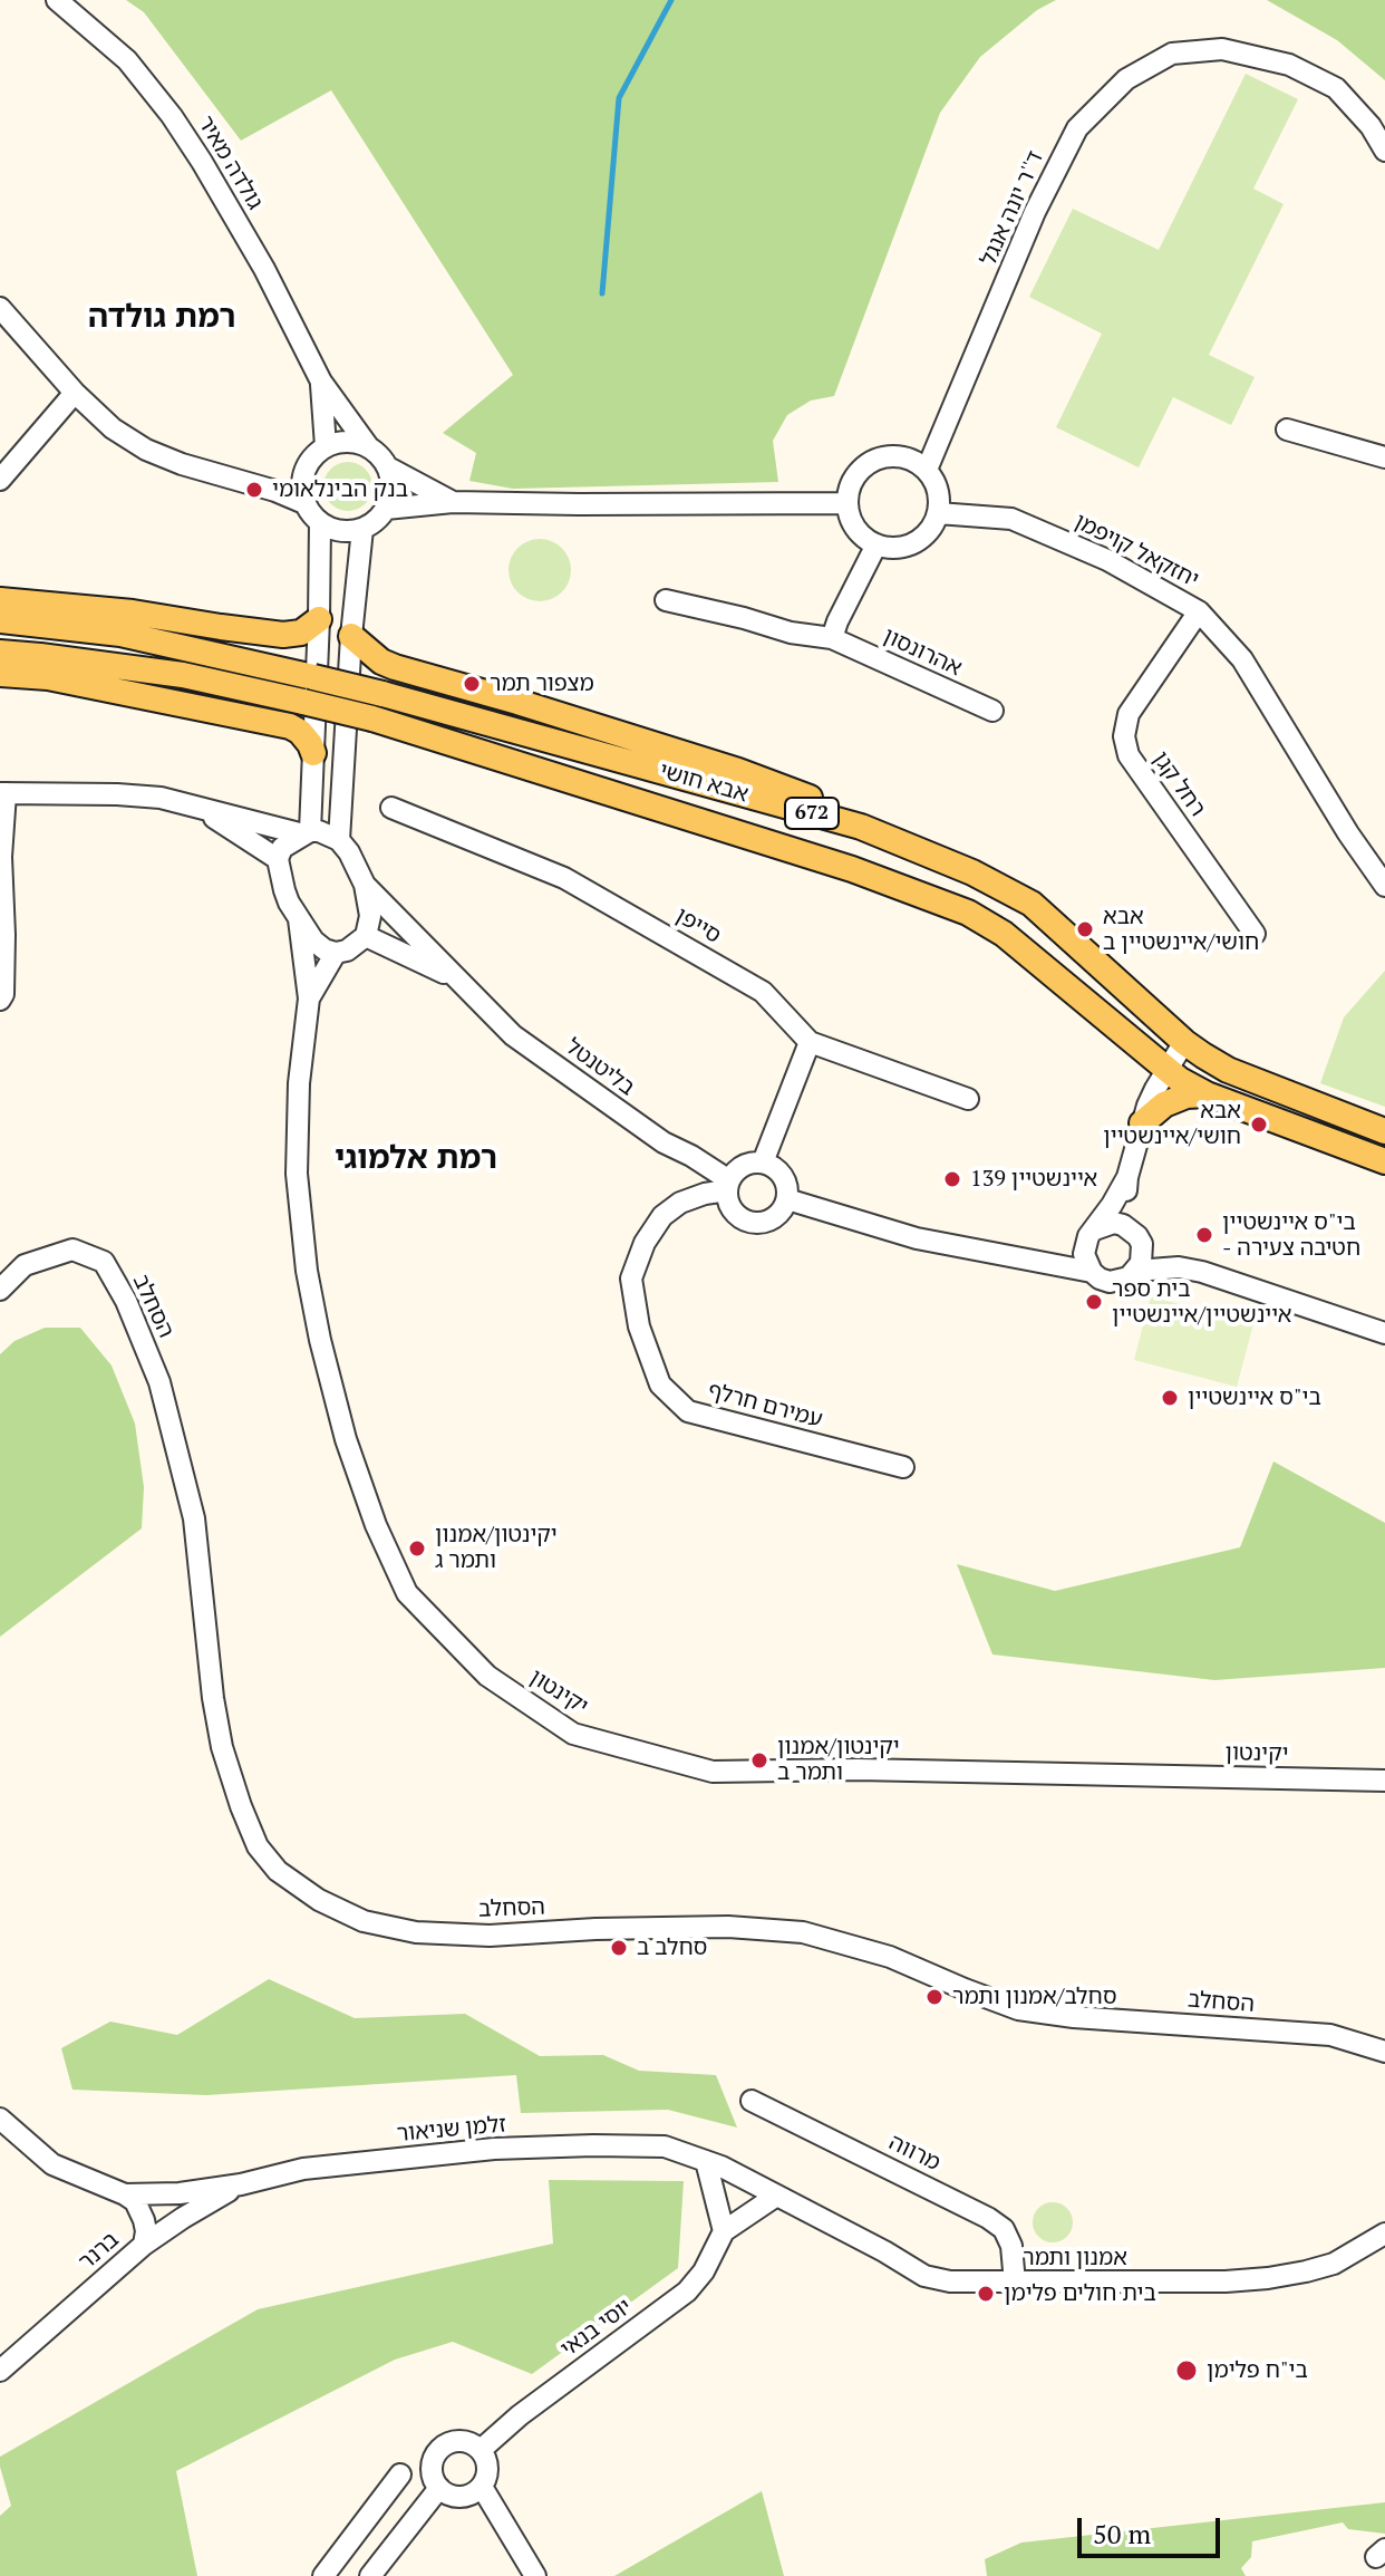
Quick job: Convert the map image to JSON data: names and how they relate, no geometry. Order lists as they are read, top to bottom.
{
  "streets": {
    "main road": ["אבא חושי", "672"],
    "street": [
      "גולדה מאיר",
      "ד''ר יונה אנגל",
      "יחזקאל קויפמן",
      "אהרונסון",
      "רחל קגן",
      "סייפן",
      "בליטנטל",
      "הסחלב",
      "עמירם חרלף",
      "יקינטון",
      "זלמן שניאור",
      "מרווה",
      "ברנר",
      "אמנון ותמר",
      "יוסי בנאי"
    ]
  },
  "crossings": [
    ["ד''ר יונה אנגל", "יחזקאל קויפמן"],
    ["יחזקאל קויפמן", "רחל קגן"],
    ["בליטנטל", "עמירם חרלף"],
    ["בליטנטל", "יקינטון"],
    ["זלמן שניאור", "ברנר"],
    ["זלמן שניאור", "אמנון ותמר"],
    ["זלמן שניאור", "יוסי בנאי"],
    ["מרווה", "אמנון ותמר"],
    ["אמנון ותמר", "יוסי בנאי"]
  ],
  "districts": ["רמת גולדה", "רמת אלמוגי"],
  "places": [
    "בנק הבינלאומי",
    "מצפור תמר",
    "אבא חושי/איינשטיין ב",
    "אבא חושי/איינשטיין",
    "איינשטיין 139",
    "בי\"ס איינשטיין - חטיבה צעירה",
    "בית ספר איינשטיין/איינשטיין",
    "בי\"ס איינשטיין",
    "יקינטון/אמנון ותמר ג",
    "יקינטון/אמנון ותמר ב",
    "סחלב ב",
    "סחלב/אמנון ותמר",
    "בית חולים פלימן",
    "בי\"ח פלימן"
  ],
  "scale_bar": "50 m"
}
